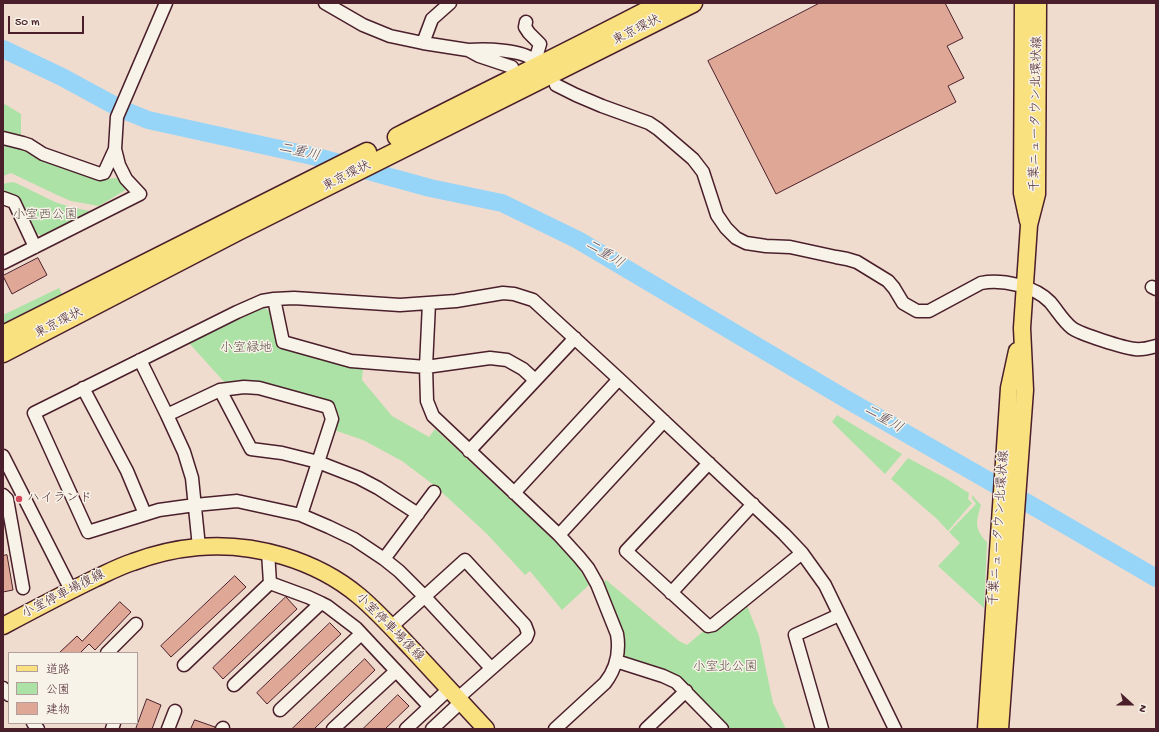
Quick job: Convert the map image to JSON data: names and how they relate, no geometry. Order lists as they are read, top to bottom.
{
  "streets": {
    "highway": ["東京環状"],
    "main road": ["千葉ニュータウン北環状線", "小室停車場復線"]
  },
  "water": ["二重川"],
  "parks": ["小室西公園", "小室緑地", "小室北公園"],
  "places": ["ハイランド"],
  "legend": ["道路", "公園", "建物"],
  "scale_bar": "50 m",
  "north": "right"
}
